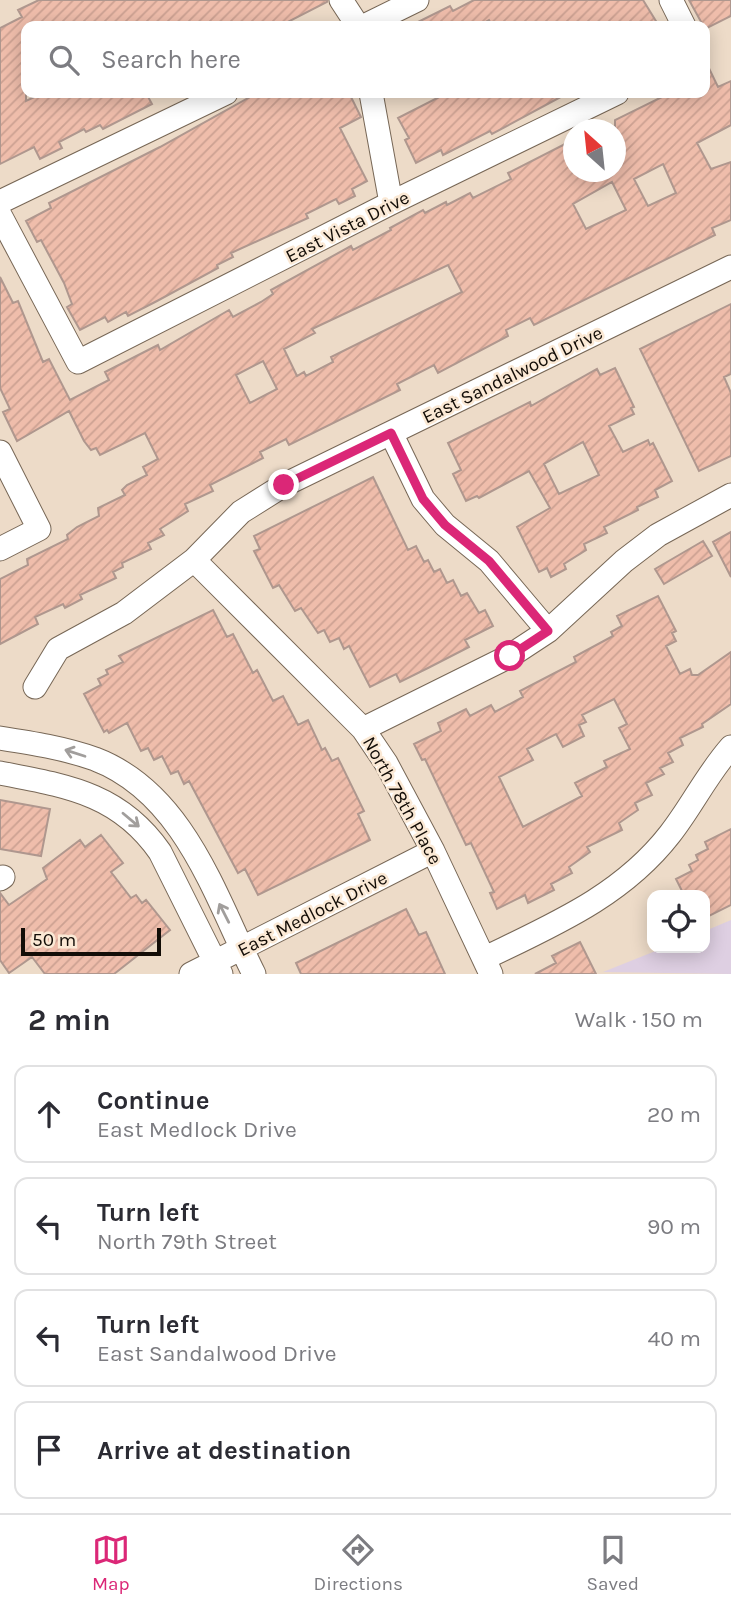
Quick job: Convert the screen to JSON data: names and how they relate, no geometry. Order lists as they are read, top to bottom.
{
  "streets": {
    "street": [
      "East Vista Drive",
      "East Sandalwood Drive",
      "North 78th Place",
      "East Medlock Drive"
    ]
  },
  "crossings": [
    ["East Sandalwood Drive", "North 78th Place"],
    ["North 78th Place", "East Medlock Drive"]
  ],
  "scale_bar": "50 m",
  "north": "top left",
  "page": {
    "search": "Search here",
    "scale": "50 m",
    "heading": ["2 min", "Walk · 150 m"],
    "list": [
      ["Continue", "East Medlock Drive", "20 m"],
      ["Turn left", "North 79th Street", "90 m"],
      ["Turn left", "East Sandalwood Drive", "40 m"],
      "Arrive at destination"
    ],
    "nav": ["Map", "Directions", "Saved"]
  }
}
